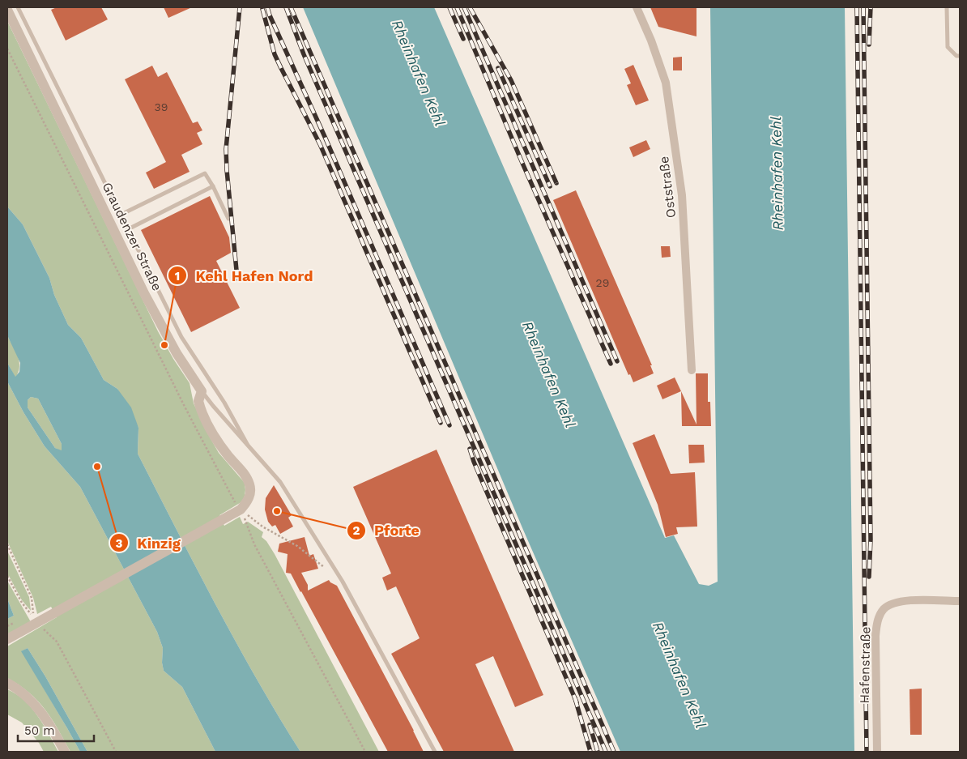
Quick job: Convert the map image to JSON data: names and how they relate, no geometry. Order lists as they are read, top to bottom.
{
  "streets": {
    "street": ["Oststraße", "Graudenzer Straße", "Hafenstraße"]
  },
  "water": ["Rheinhafen Kehl"],
  "places": ["Kehl Hafen Nord", "Kinzig", "Pforte"],
  "house_numbers": ["39", "29"],
  "scale_bar": "50 m"
}
